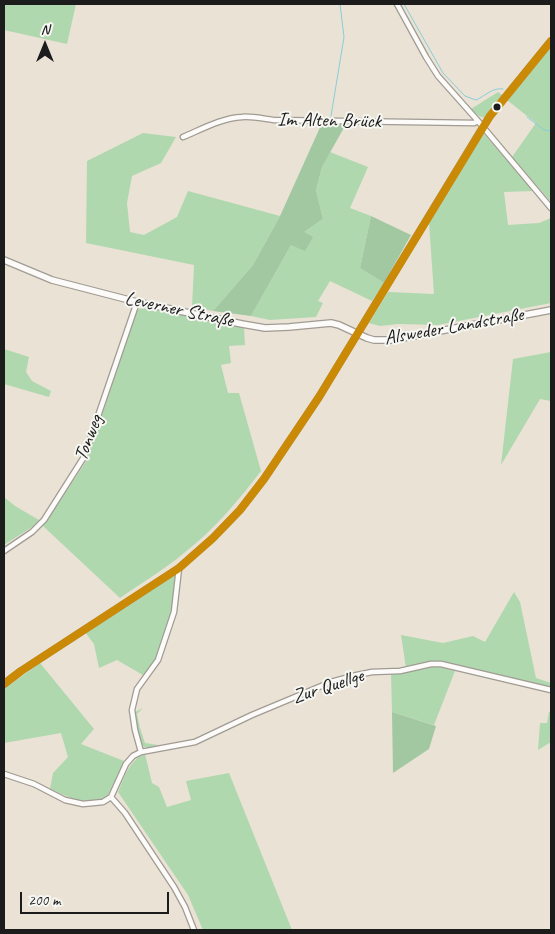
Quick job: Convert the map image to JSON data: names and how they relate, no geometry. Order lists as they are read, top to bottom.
{
  "streets": {
    "street": [
      "Im Alten Brück",
      "Leverner Straße",
      "Alsweder Landstraße",
      "Tonweg",
      "Zur Quellge"
    ]
  },
  "crossings": [
    ["Leverner Straße", "Alsweder Landstraße"],
    ["Leverner Straße", "Tonweg"]
  ],
  "scale_bar": "200 m",
  "north": "top"
}
